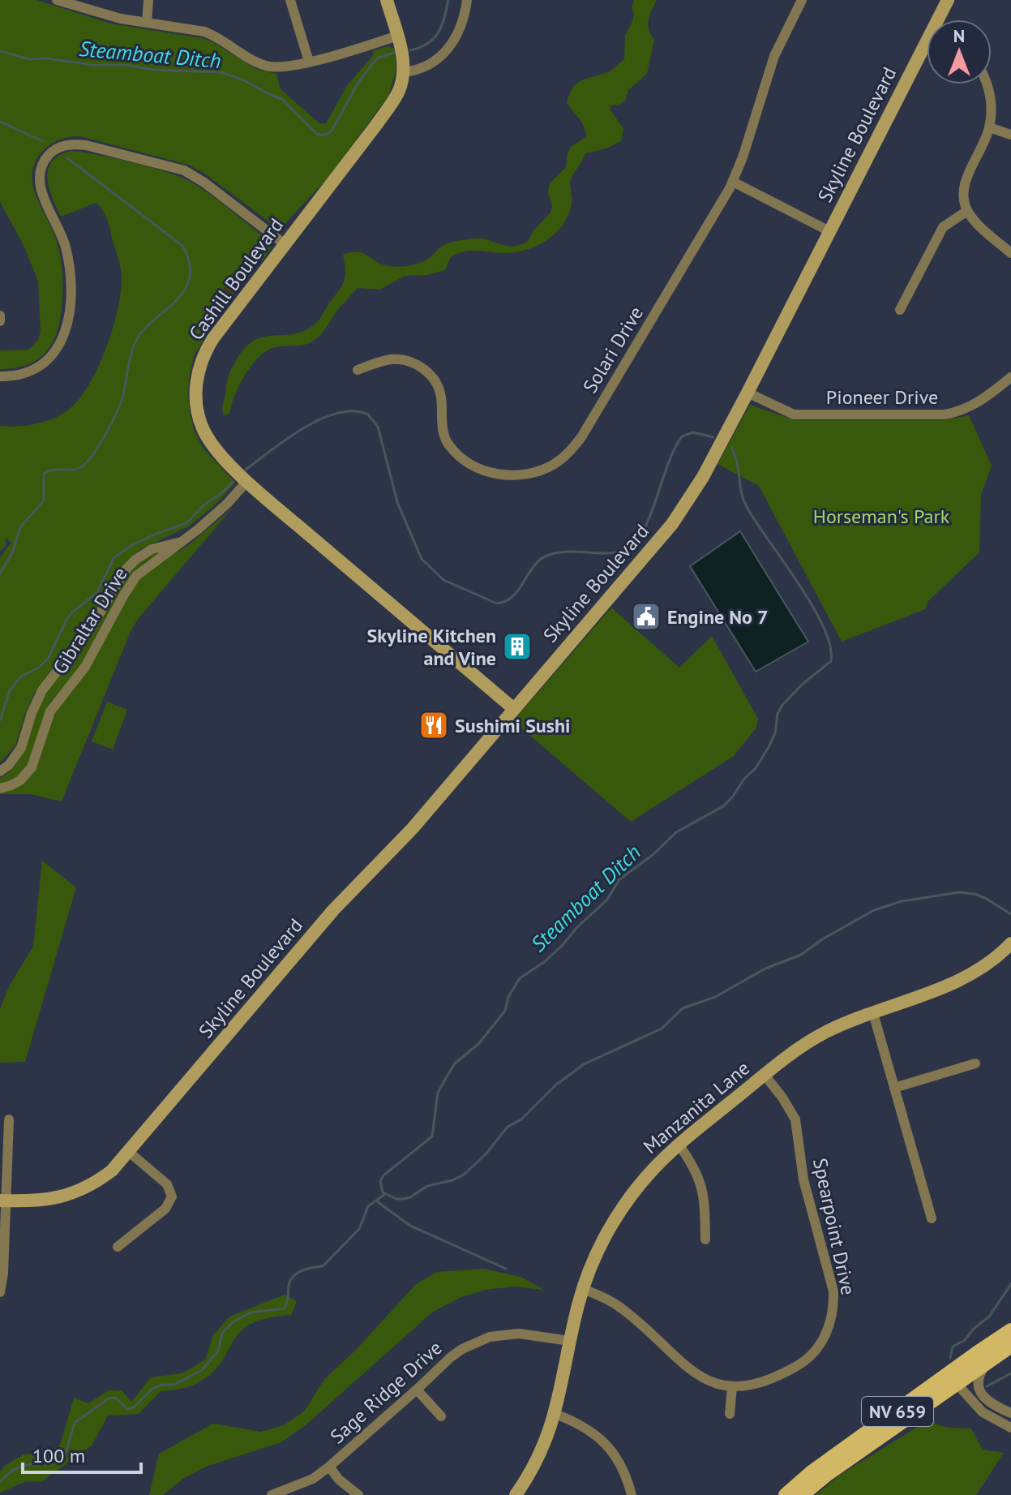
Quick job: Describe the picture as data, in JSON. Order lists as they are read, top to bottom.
{
  "streets": {
    "main road": ["NV 659"],
    "street": [
      "Skyline Boulevard",
      "Cashill Boulevard",
      "Solari Drive",
      "Pioneer Drive",
      "Gibraltar Drive",
      "Manzanita Lane",
      "Spearpoint Drive",
      "Sage Ridge Drive"
    ]
  },
  "crossings": [
    ["Skyline Boulevard", "Cashill Boulevard"],
    ["Skyline Boulevard", "Pioneer Drive"],
    ["Cashill Boulevard", "Gibraltar Drive"],
    ["Manzanita Lane", "Spearpoint Drive"],
    ["Manzanita Lane", "Sage Ridge Drive"]
  ],
  "water": ["Steamboat Ditch"],
  "parks": ["Horseman's Park"],
  "places": {
    "public building": ["Engine No 7"],
    "building": ["Skyline Kitchen and Vine"],
    "restaurant": ["Sushimi Sushi"]
  },
  "scale_bar": "100 m",
  "north": "top"
}
